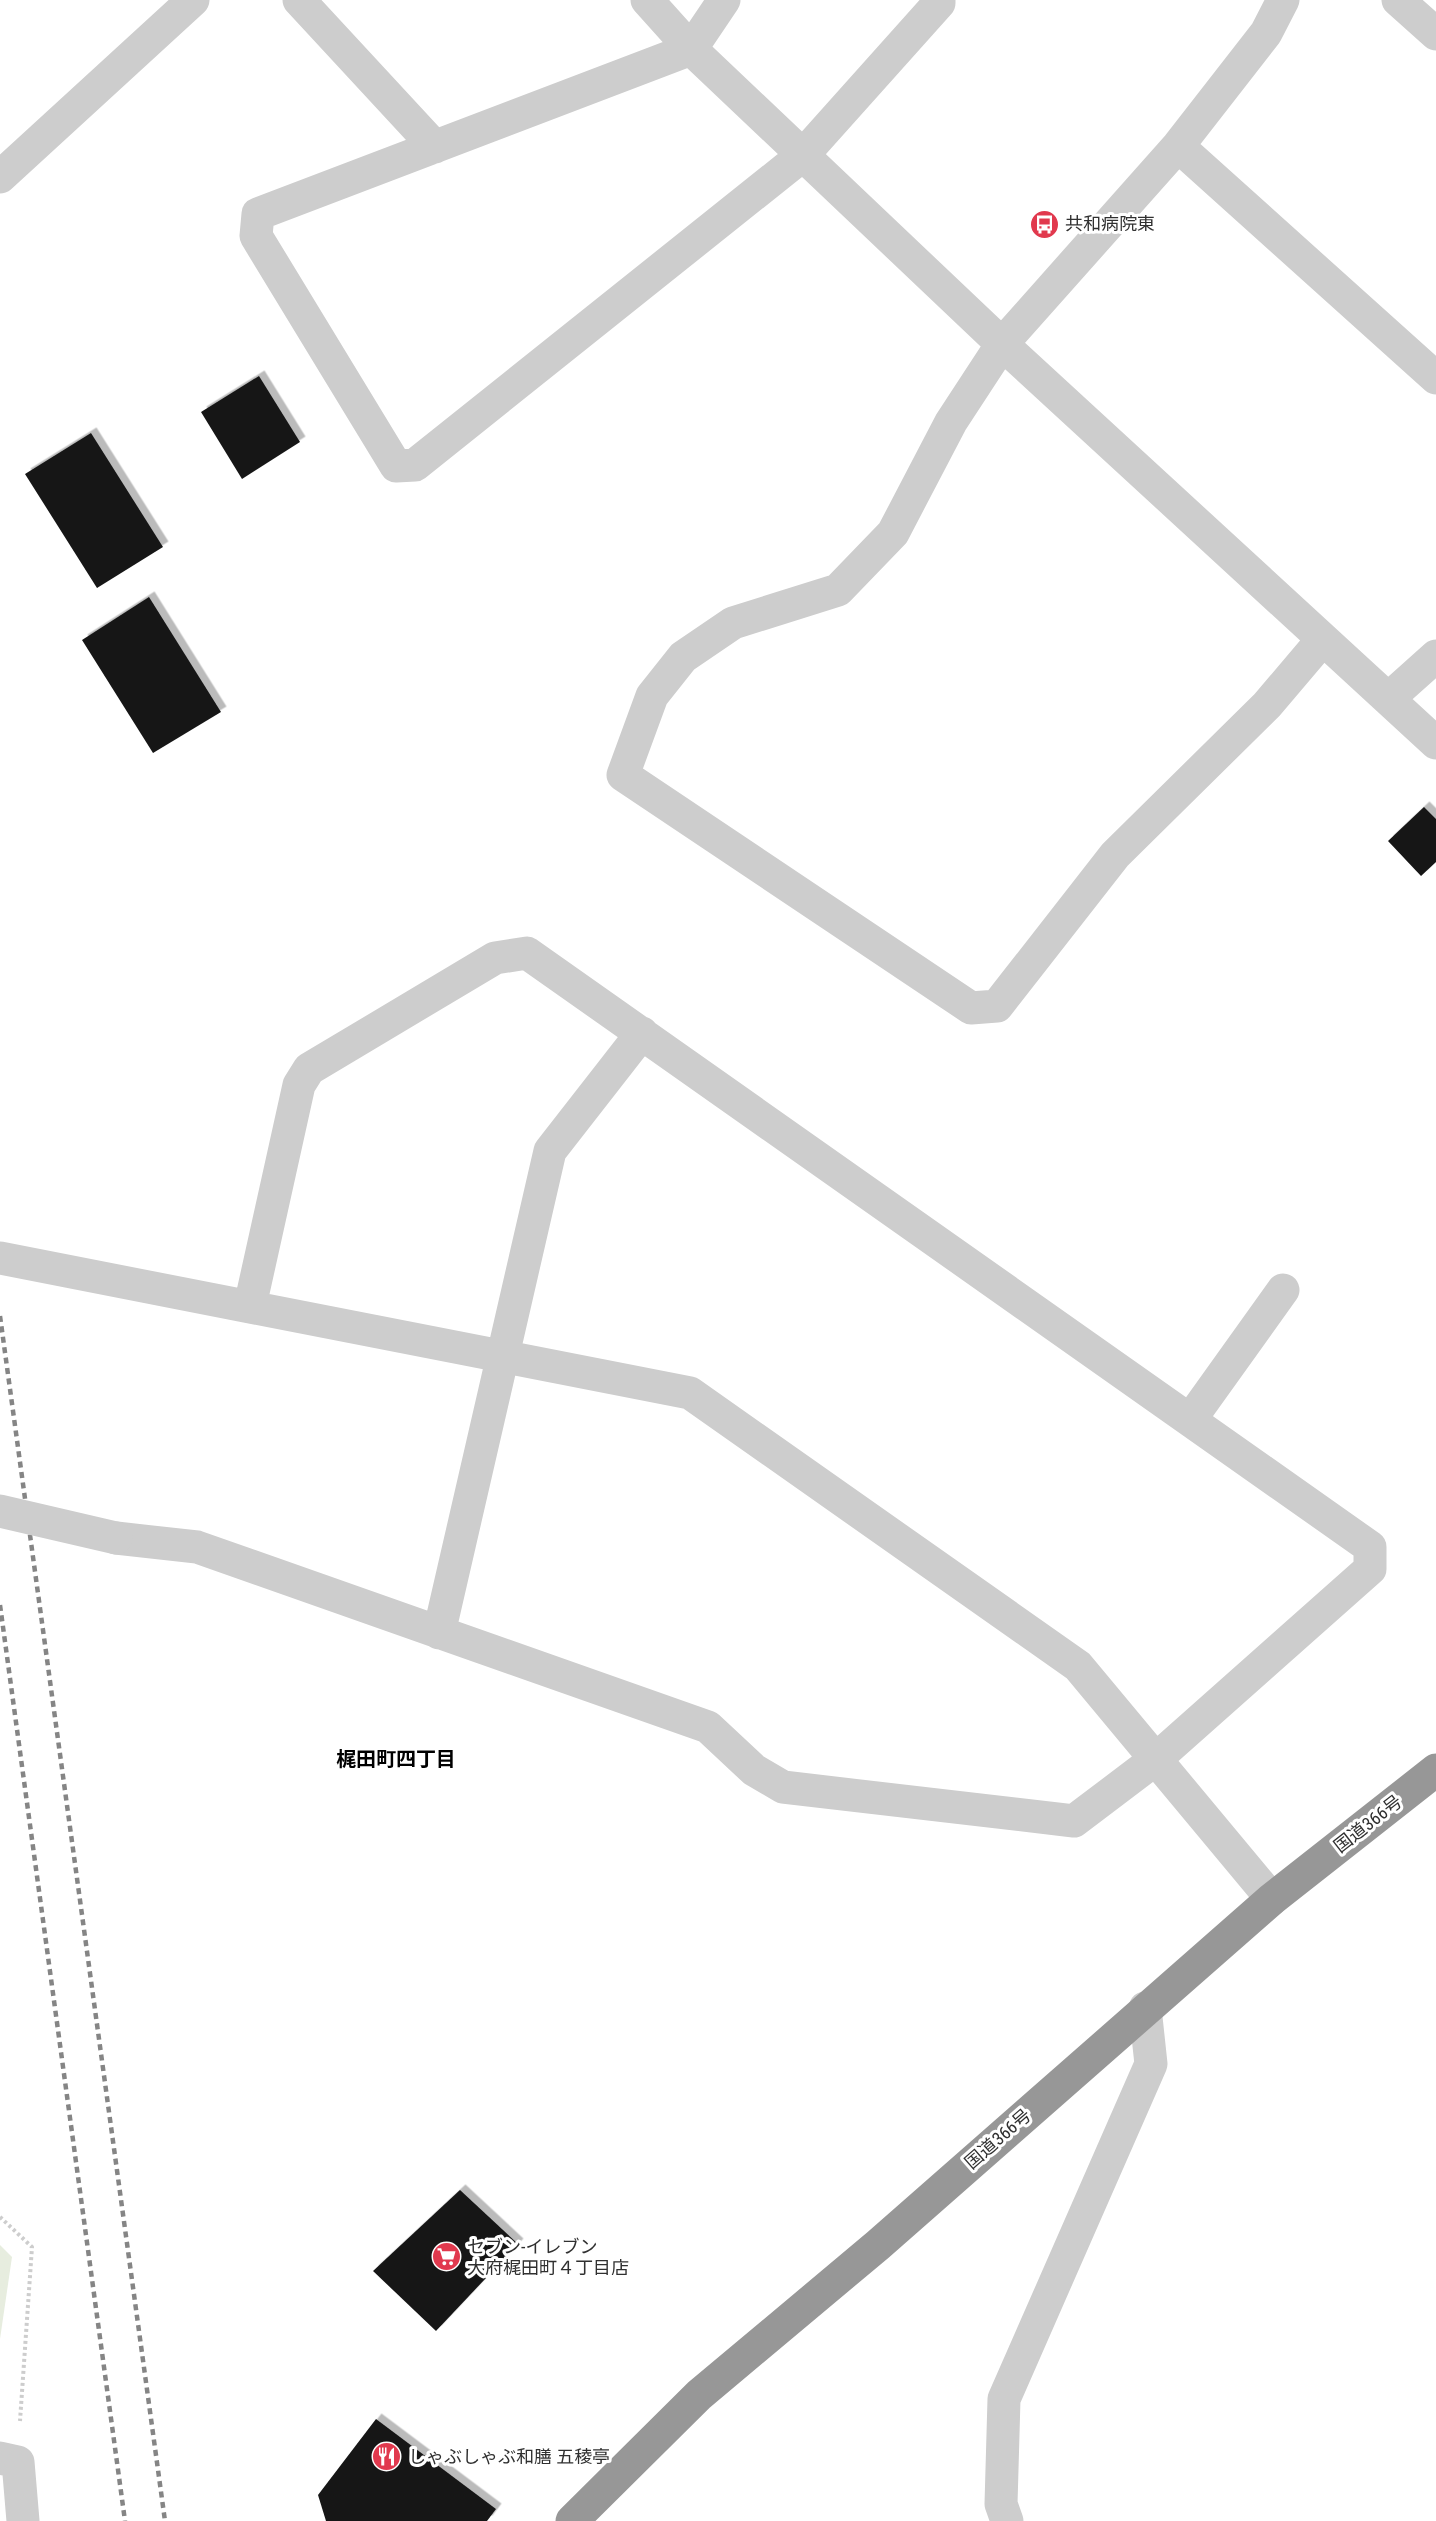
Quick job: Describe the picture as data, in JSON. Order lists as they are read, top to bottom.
{
  "streets": {
    "highway": ["国道366号"]
  },
  "districts": ["梶田町四丁目"],
  "places": {
    "bus stop": ["共和病院東"],
    "supermarket": ["セブン-イレブン 大府梶田町４丁目店"],
    "restaurant": ["しゃぶしゃぶ和膳 五稜亭"]
  }
}
